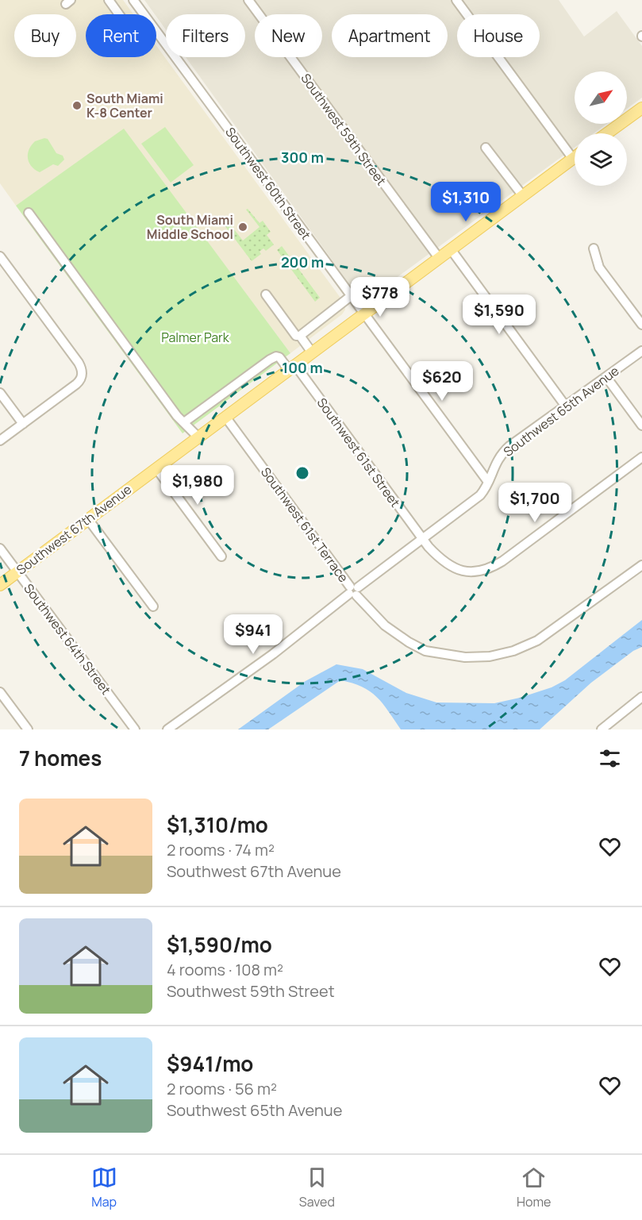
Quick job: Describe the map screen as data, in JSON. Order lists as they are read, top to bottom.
{
  "streets": {
    "main road": ["Southwest 67th Avenue"],
    "street": [
      "Southwest 59th Street",
      "Southwest 60th Street",
      "Southwest 65th Avenue",
      "Southwest 61st Street",
      "Southwest 61st Terrace",
      "Southwest 64th Street"
    ]
  },
  "crossings": [
    ["Southwest 59th Street", "Southwest 67th Avenue"],
    ["Southwest 60th Street", "Southwest 65th Avenue"],
    ["Southwest 60th Street", "Southwest 67th Avenue"],
    ["Southwest 65th Avenue", "Southwest 61st Street"],
    ["Southwest 65th Avenue", "Southwest 61st Terrace"],
    ["Southwest 61st Street", "Southwest 67th Avenue"],
    ["Southwest 61st Terrace", "Southwest 67th Avenue"],
    ["Southwest 67th Avenue", "Southwest 64th Street"]
  ],
  "parks": ["Palmer Park"],
  "places": ["South Miami K-8 Center", "South Miami Middle School"],
  "north": "top right",
  "page": {
    "chip": [
      "Buy",
      "Rent",
      "Filters",
      "New",
      "Apartment",
      "House"
    ],
    "price": [
      "$1,310",
      "$778",
      "$1,590",
      "$620",
      "$1,980",
      "$1,700",
      "$941"
    ],
    "heading": "7 homes",
    "list": [
      {
        "name": "$1,310/mo",
        "note": "2 rooms · 74 m² · Southwest 67th Avenue"
      },
      {
        "name": "$1,590/mo",
        "note": "4 rooms · 108 m² · Southwest 59th Street"
      },
      {
        "name": "$941/mo",
        "note": "2 rooms · 56 m² · Southwest 65th Avenue"
      }
    ],
    "tabs": ["Map", "Saved", "Home"]
  },
  "rings": ["300 m", "200 m", "100 m"]
}
